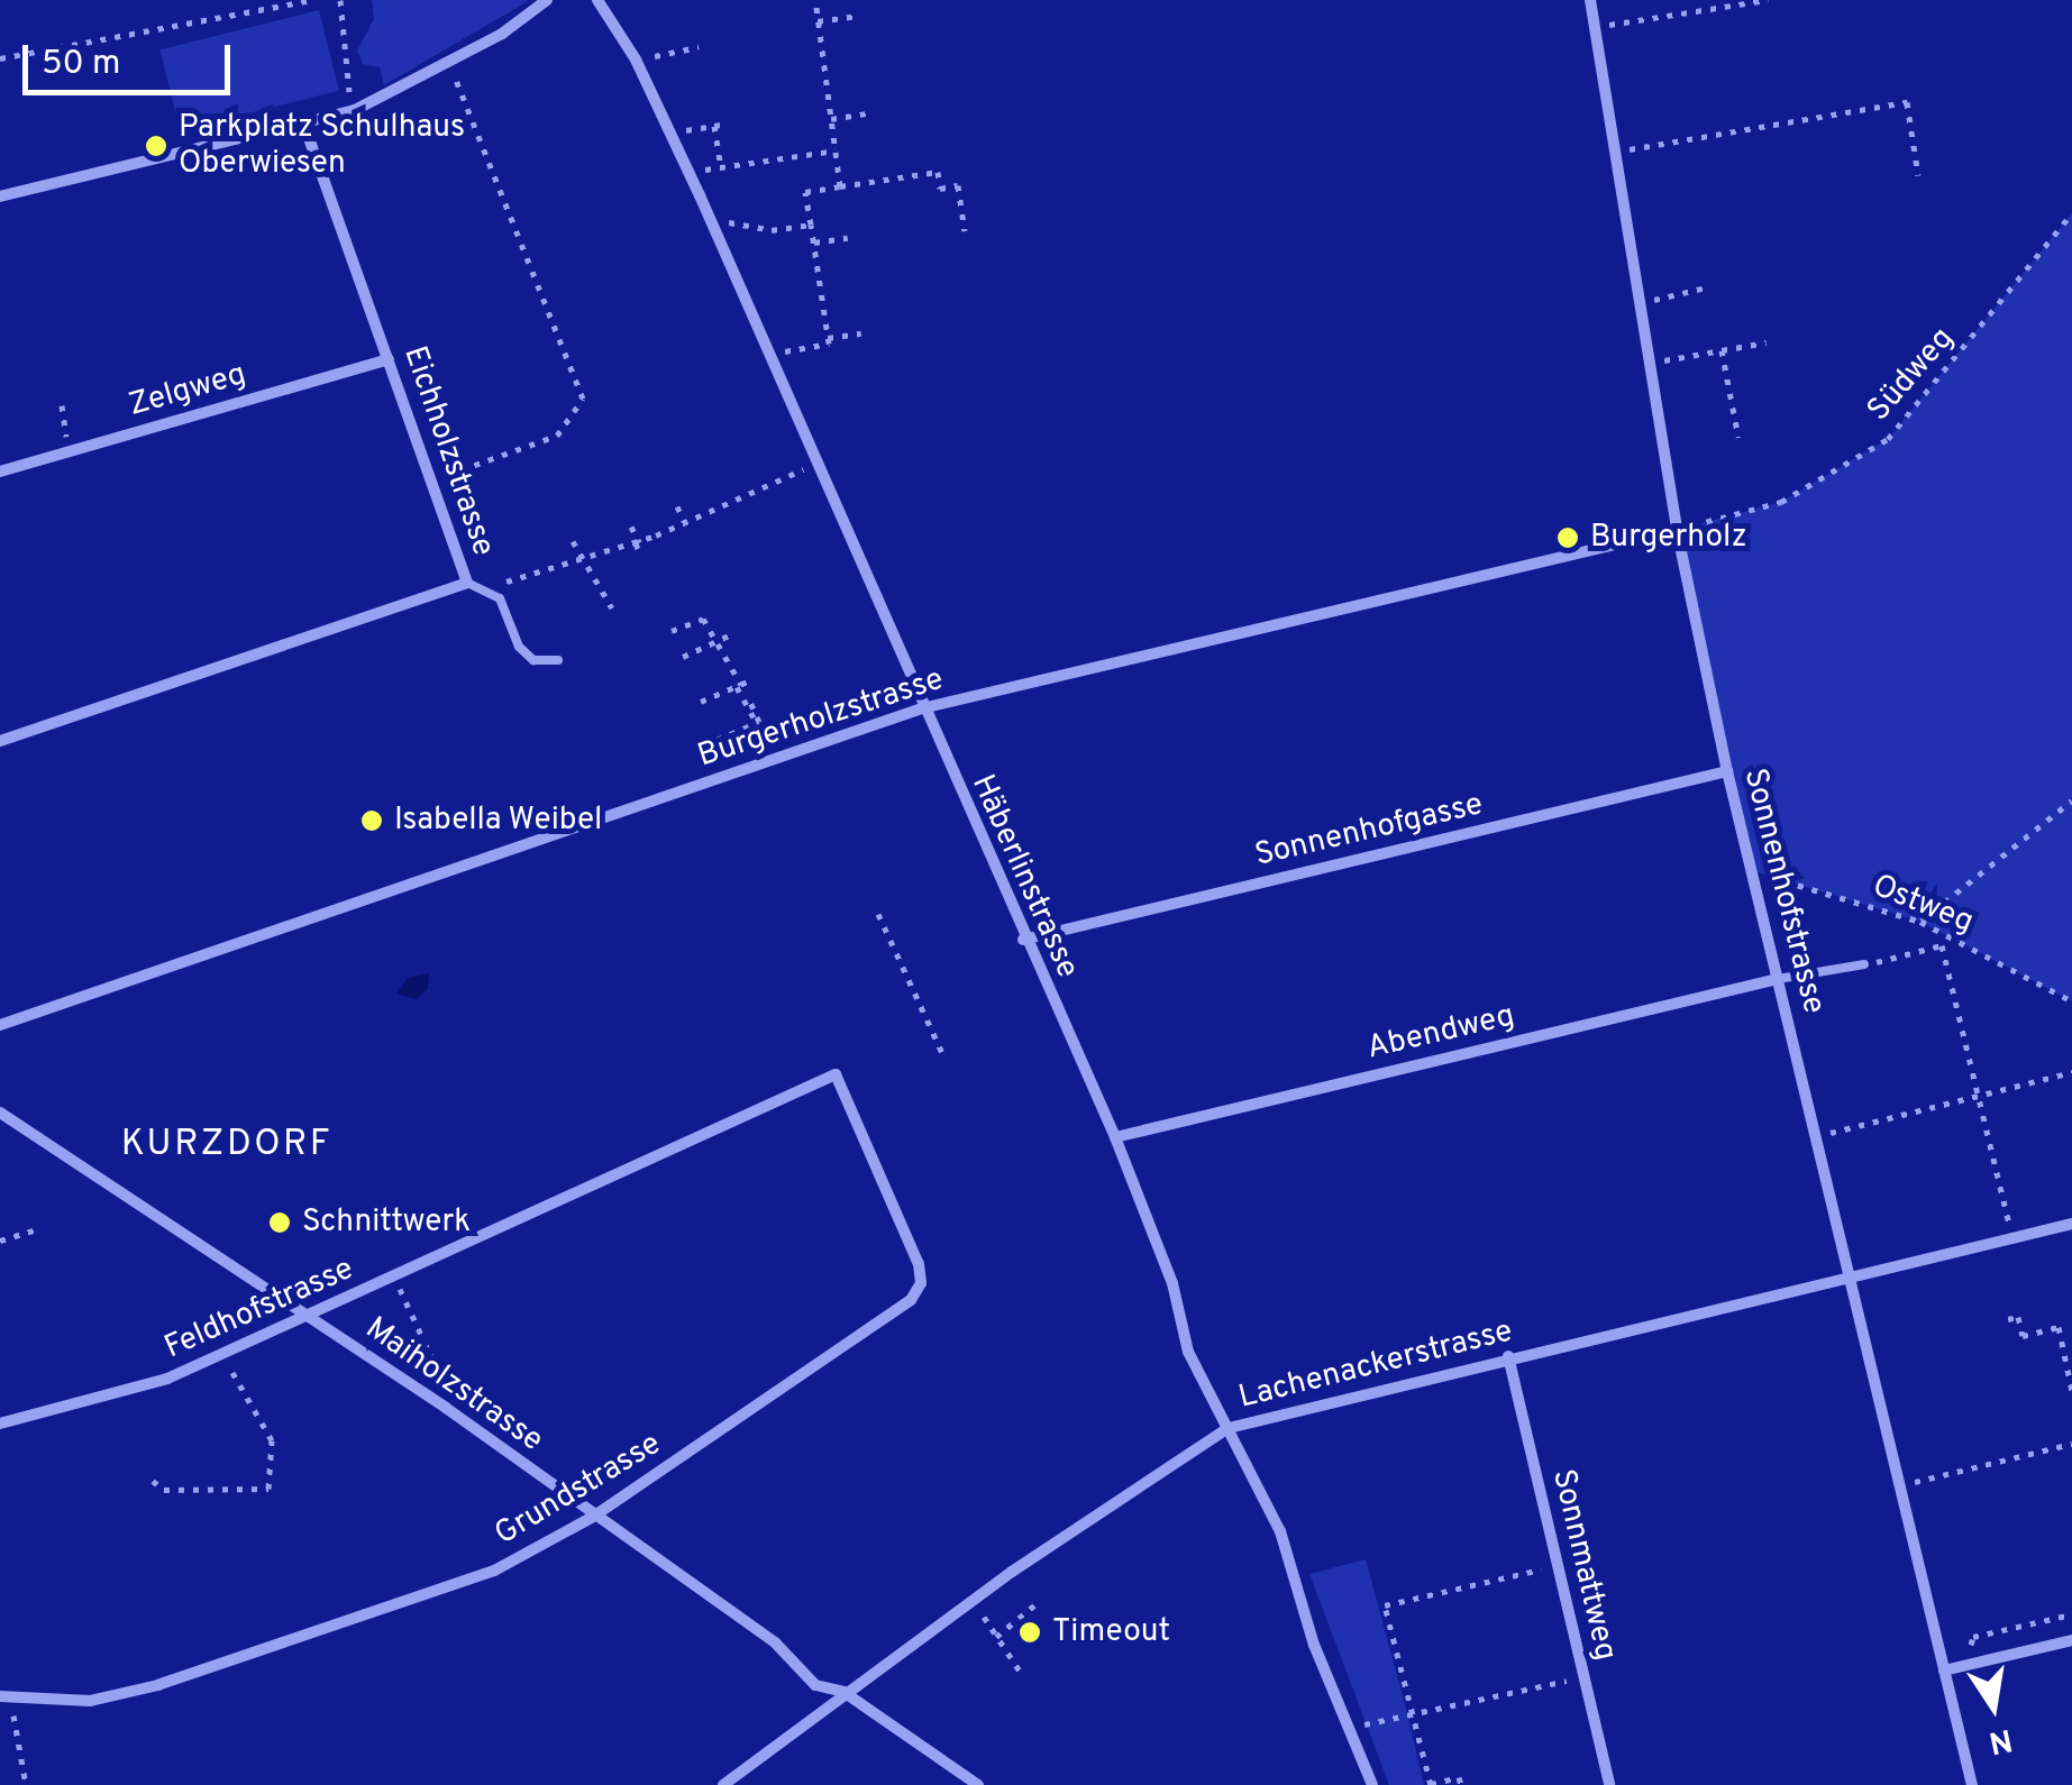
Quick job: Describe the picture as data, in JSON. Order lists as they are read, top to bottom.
{
  "streets": {
    "street": [
      "Zelgweg",
      "Eichholzstrasse",
      "Burgerholzstrasse",
      "Sonnenhofgasse",
      "Häberlinstrasse",
      "Sonnenhofstrasse",
      "Abendweg",
      "Feldhofstrasse",
      "Lachenackerstrasse",
      "Maiholzstrasse",
      "Grundstrasse",
      "Sonnmattweg"
    ],
    "path": ["Südweg", "Ostweg"]
  },
  "crossings": [
    ["Südweg", "Burgerholzstrasse"],
    ["Südweg", "Sonnenhofstrasse"],
    ["Zelgweg", "Eichholzstrasse"],
    ["Burgerholzstrasse", "Häberlinstrasse"],
    ["Burgerholzstrasse", "Sonnenhofstrasse"],
    ["Sonnenhofgasse", "Häberlinstrasse"],
    ["Sonnenhofgasse", "Sonnenhofstrasse"],
    ["Häberlinstrasse", "Abendweg"],
    ["Häberlinstrasse", "Lachenackerstrasse"],
    ["Sonnenhofstrasse", "Ostweg"],
    ["Sonnenhofstrasse", "Abendweg"],
    ["Sonnenhofstrasse", "Lachenackerstrasse"],
    ["Feldhofstrasse", "Maiholzstrasse"],
    ["Feldhofstrasse", "Grundstrasse"],
    ["Lachenackerstrasse", "Maiholzstrasse"],
    ["Lachenackerstrasse", "Sonnmattweg"],
    ["Maiholzstrasse", "Grundstrasse"]
  ],
  "districts": ["KURZDORF"],
  "places": [
    "Parkplatz Schulhaus Oberwiesen",
    "Burgerholz",
    "Isabella Weibel",
    "Schnittwerk",
    "Timeout"
  ],
  "scale_bar": "50 m",
  "north": "bottom"
}
